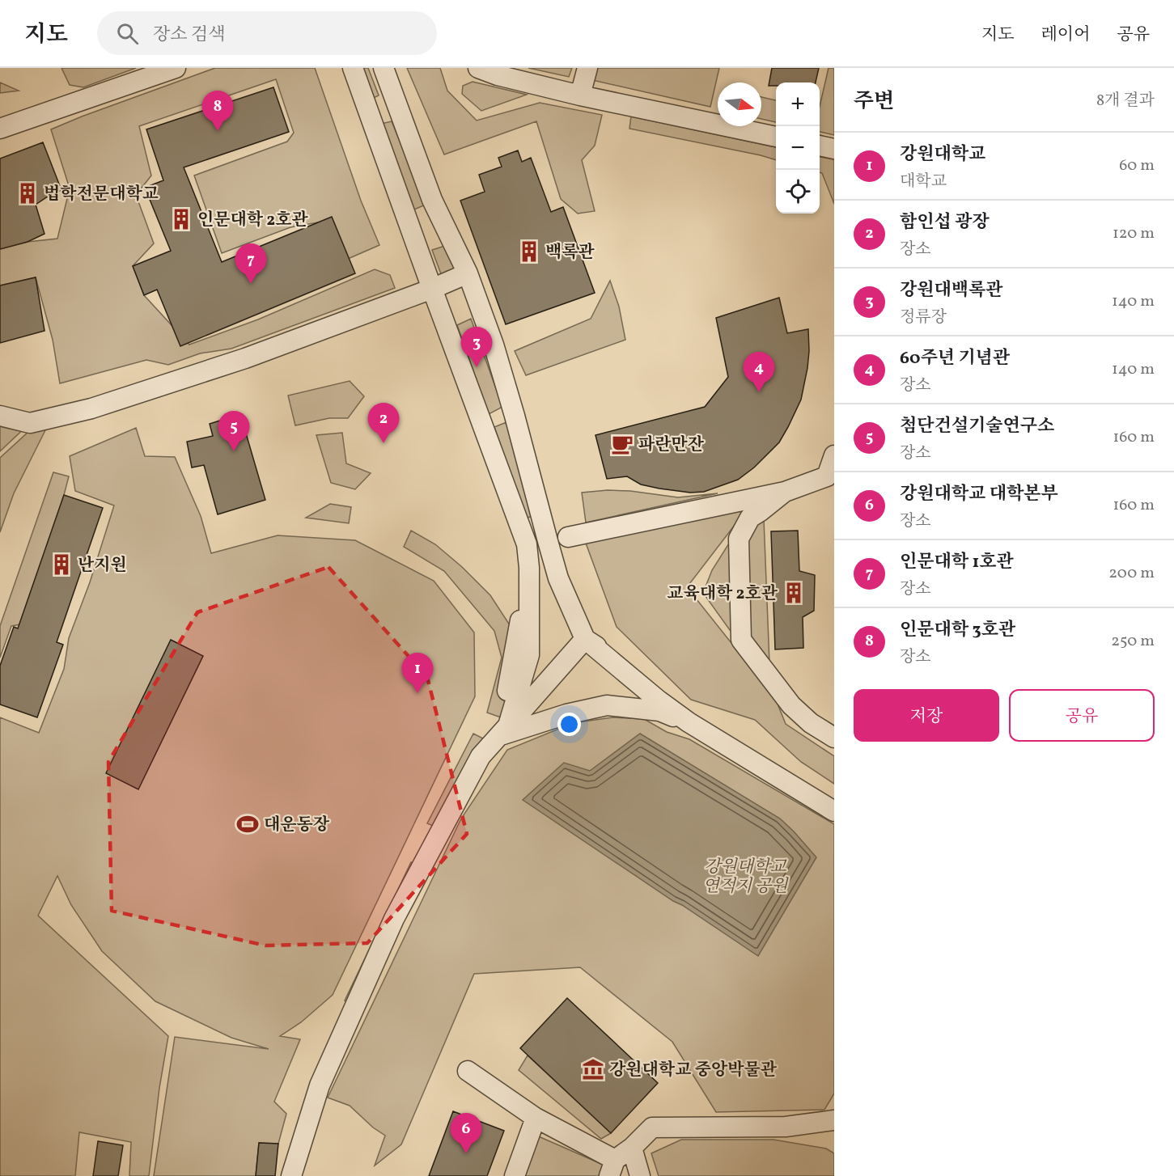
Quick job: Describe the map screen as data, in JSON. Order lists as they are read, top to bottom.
{
  "parks": ["강원대학교 연적지 공원"],
  "places": {
    "building": [
      "법학전문대학교",
      "인문대학 2호관",
      "백록관",
      "난지원",
      "교육대학 2호관"
    ],
    "cafe": ["파란만잔"],
    "sports": ["대운동장"],
    "museum": ["강원대학교 중앙박물관"]
  },
  "north": "right",
  "page": {
    "header": "지도",
    "search": "장소 검색",
    "nav": ["지도", "레이어", "공유"],
    "heading": ["주변", "8개 결과"],
    "map_buttons": ["+", "−"],
    "pins": [
      "8",
      "7",
      "3",
      "4",
      "2",
      "5",
      "1",
      "6"
    ],
    "list": [
      {
        "mark": "1",
        "name": "강원대학교",
        "note": "대학교",
        "value": "60 m"
      },
      {
        "mark": "2",
        "name": "함인섭 광장",
        "note": "장소",
        "value": "120 m"
      },
      {
        "mark": "3",
        "name": "강원대백록관",
        "note": "정류장",
        "value": "140 m"
      },
      {
        "mark": "4",
        "name": "60주년 기념관",
        "note": "장소",
        "value": "140 m"
      },
      {
        "mark": "5",
        "name": "첨단건설기술연구소",
        "note": "장소",
        "value": "160 m"
      },
      {
        "mark": "6",
        "name": "강원대학교 대학본부",
        "note": "장소",
        "value": "160 m"
      },
      {
        "mark": "7",
        "name": "인문대학 1호관",
        "note": "장소",
        "value": "200 m"
      },
      {
        "mark": "8",
        "name": "인문대학 3호관",
        "note": "장소",
        "value": "250 m"
      }
    ],
    "buttons": ["저장", "공유"]
  }
}
